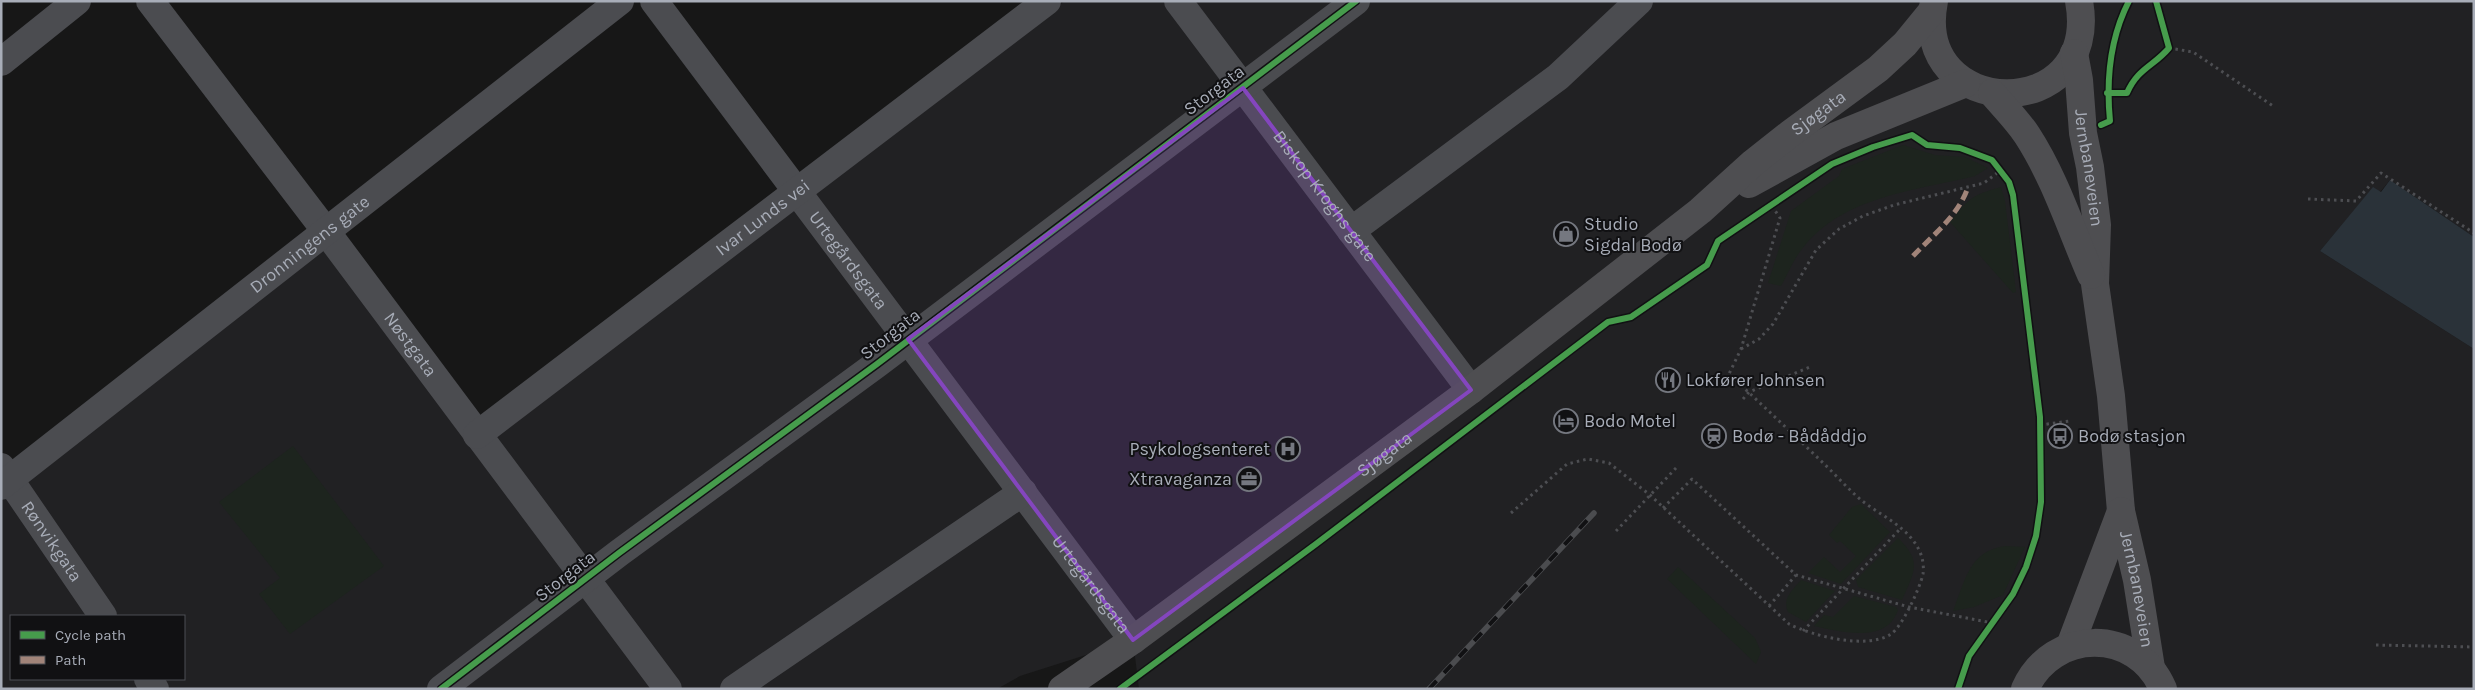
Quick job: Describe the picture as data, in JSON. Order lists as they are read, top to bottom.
{
  "streets": {
    "highway": ["Sjøgata", "Jernbaneveien"],
    "street": [
      "Storgata",
      "Biskop Kroghs gate",
      "Ivar Lunds vei",
      "Dronningens gate",
      "Urtegårdsgata",
      "Nøstgata",
      "Rønvikgata"
    ]
  },
  "crossings": [
    ["Storgata", "Biskop Kroghs gate"],
    ["Storgata", "Urtegårdsgata"],
    ["Storgata", "Nøstgata"],
    ["Sjøgata", "Jernbaneveien"],
    ["Sjøgata", "Biskop Kroghs gate"],
    ["Sjøgata", "Urtegårdsgata"],
    ["Ivar Lunds vei", "Urtegårdsgata"],
    ["Ivar Lunds vei", "Nøstgata"],
    ["Dronningens gate", "Nøstgata"],
    ["Dronningens gate", "Rønvikgata"]
  ],
  "places": {
    "shop": ["Studio Sigdal Bodø"],
    "restaurant": ["Lokfører Johnsen"],
    "hotel": ["Bodo Motel"],
    "station": ["Bodø - Bådåddjo"],
    "bus stop": ["Bodø stasjon"],
    "hospital": ["Psykologsenteret"],
    "office": ["Xtravaganza"]
  },
  "legend": ["Cycle path", "Path"]
}
